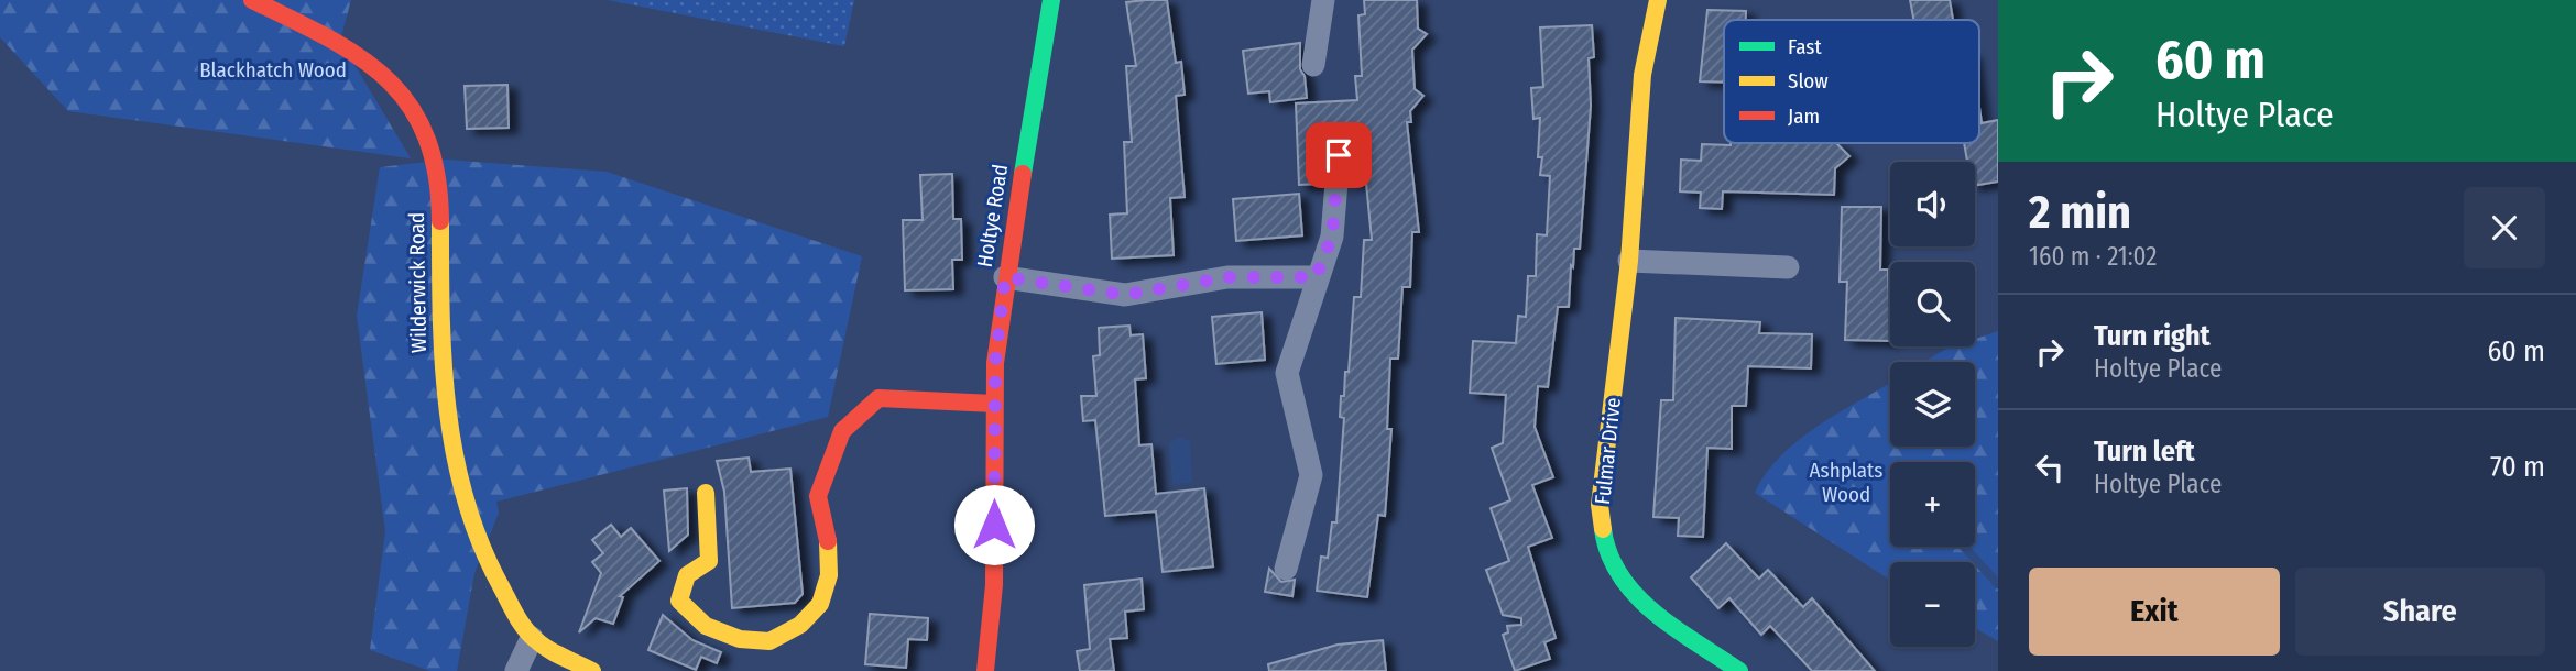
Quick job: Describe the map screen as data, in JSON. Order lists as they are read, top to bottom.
{
  "streets": {
    "street": ["Holtye Road", "Wilderwick Road", "Fulmar Drive"]
  },
  "parks": ["Blackhatch Wood", "Ashplats Wood"],
  "legend": ["Fast", "Slow", "Jam"],
  "page": {
    "turn": ["60 m", "Holtye Place"],
    "map_buttons": ["+", "−"],
    "heading": ["2 min", "160 m · 21:02"],
    "list": [
      {
        "name": "Turn right",
        "note": "Holtye Place",
        "value": "60 m"
      },
      {
        "name": "Turn left",
        "note": "Holtye Place",
        "value": "70 m"
      }
    ],
    "buttons": ["Exit", "Share"]
  }
}
